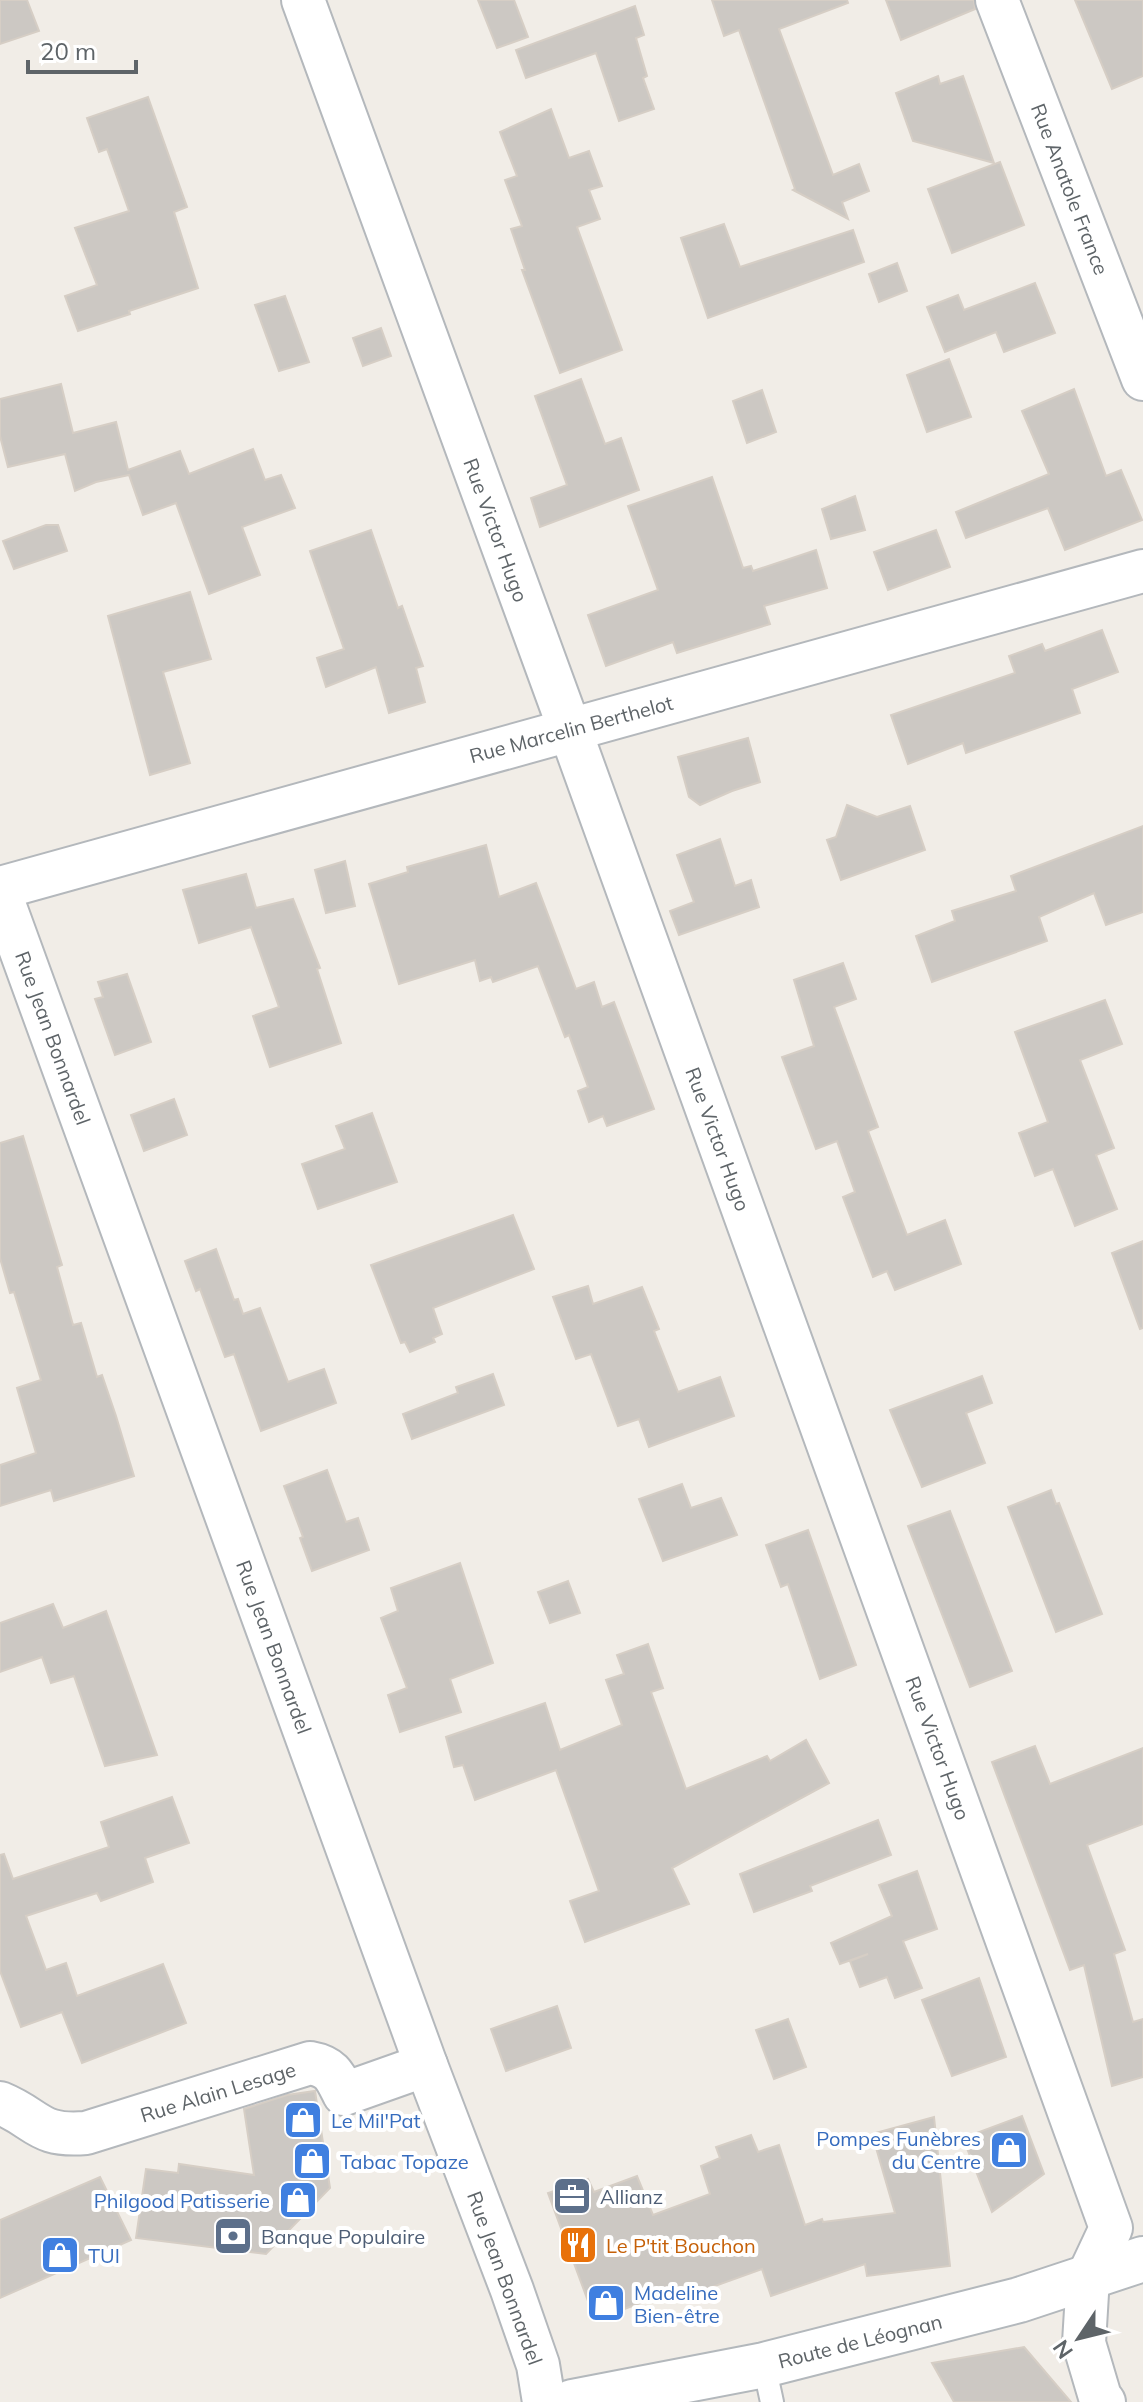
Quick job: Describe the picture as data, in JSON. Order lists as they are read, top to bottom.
{
  "streets": {
    "main road": ["Route de Léognan"],
    "street": [
      "Rue Anatole France",
      "Rue Victor Hugo",
      "Rue Marcelin Berthelot",
      "Rue Jean Bonnardel",
      "Rue Alain Lesage"
    ]
  },
  "crossings": [
    ["Rue Victor Hugo", "Rue Marcelin Berthelot"],
    ["Rue Victor Hugo", "Route de Léognan"],
    ["Rue Marcelin Berthelot", "Rue Jean Bonnardel"],
    ["Rue Jean Bonnardel", "Rue Alain Lesage"]
  ],
  "places": {
    "shop": [
      "Le Mil'Pat",
      "Pompes Funèbres du Centre",
      "Tabac Topaze",
      "Philgood Patisserie",
      "TUI",
      "Madeline Bien-être"
    ],
    "office": ["Allianz"],
    "bank": ["Banque Populaire"],
    "restaurant": ["Le P'tit Bouchon"]
  },
  "scale_bar": "20 m",
  "north": "bottom left"
}
